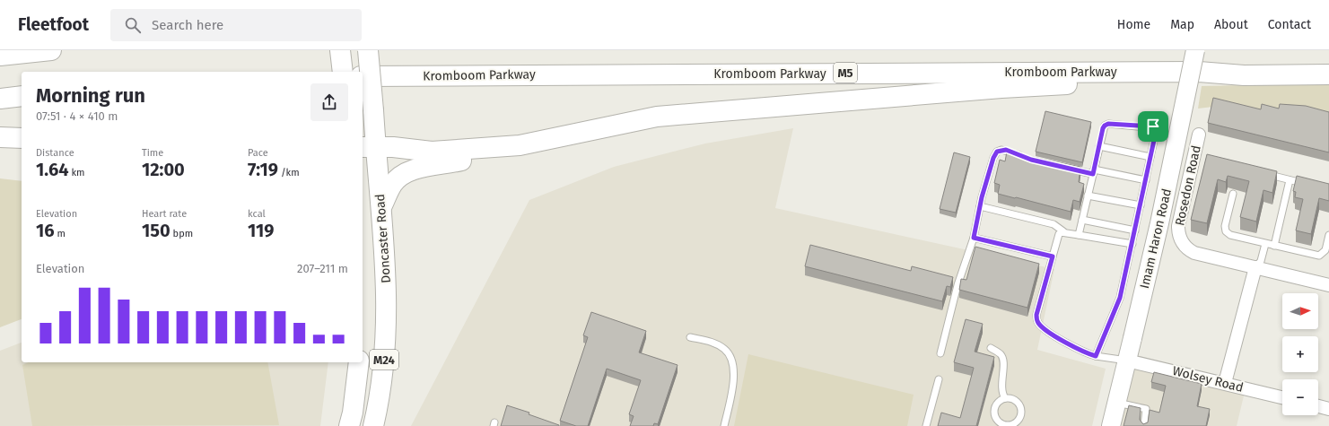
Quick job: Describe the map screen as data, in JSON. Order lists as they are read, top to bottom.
{
  "streets": {
    "main road": [
      "Kromboom Parkway",
      "M5",
      "Doncaster Road",
      "M24"
    ],
    "street": ["Rosedon Road", "Imam Haron Road", "Wolsey Road"]
  },
  "crossings": [
    ["Imam Haron Road", "Wolsey Road"]
  ],
  "north": "right",
  "page": {
    "header": "Fleetfoot",
    "search": "Search here",
    "nav": [
      "Home",
      "Map",
      "About",
      "Contact"
    ],
    "heading": ["Morning run", "07:51 · 4 × 410 m"],
    "stats": [
      ["Distance", "1.64 km"],
      ["Time", "12:00"],
      ["Pace", "7:19 /km"],
      ["Elevation", "16 m"],
      ["Heart rate", "150 bpm"],
      ["kcal", "119"]
    ],
    "chart": ["Elevation", "207–211 m"],
    "map_buttons": ["+", "−"]
  }
}
